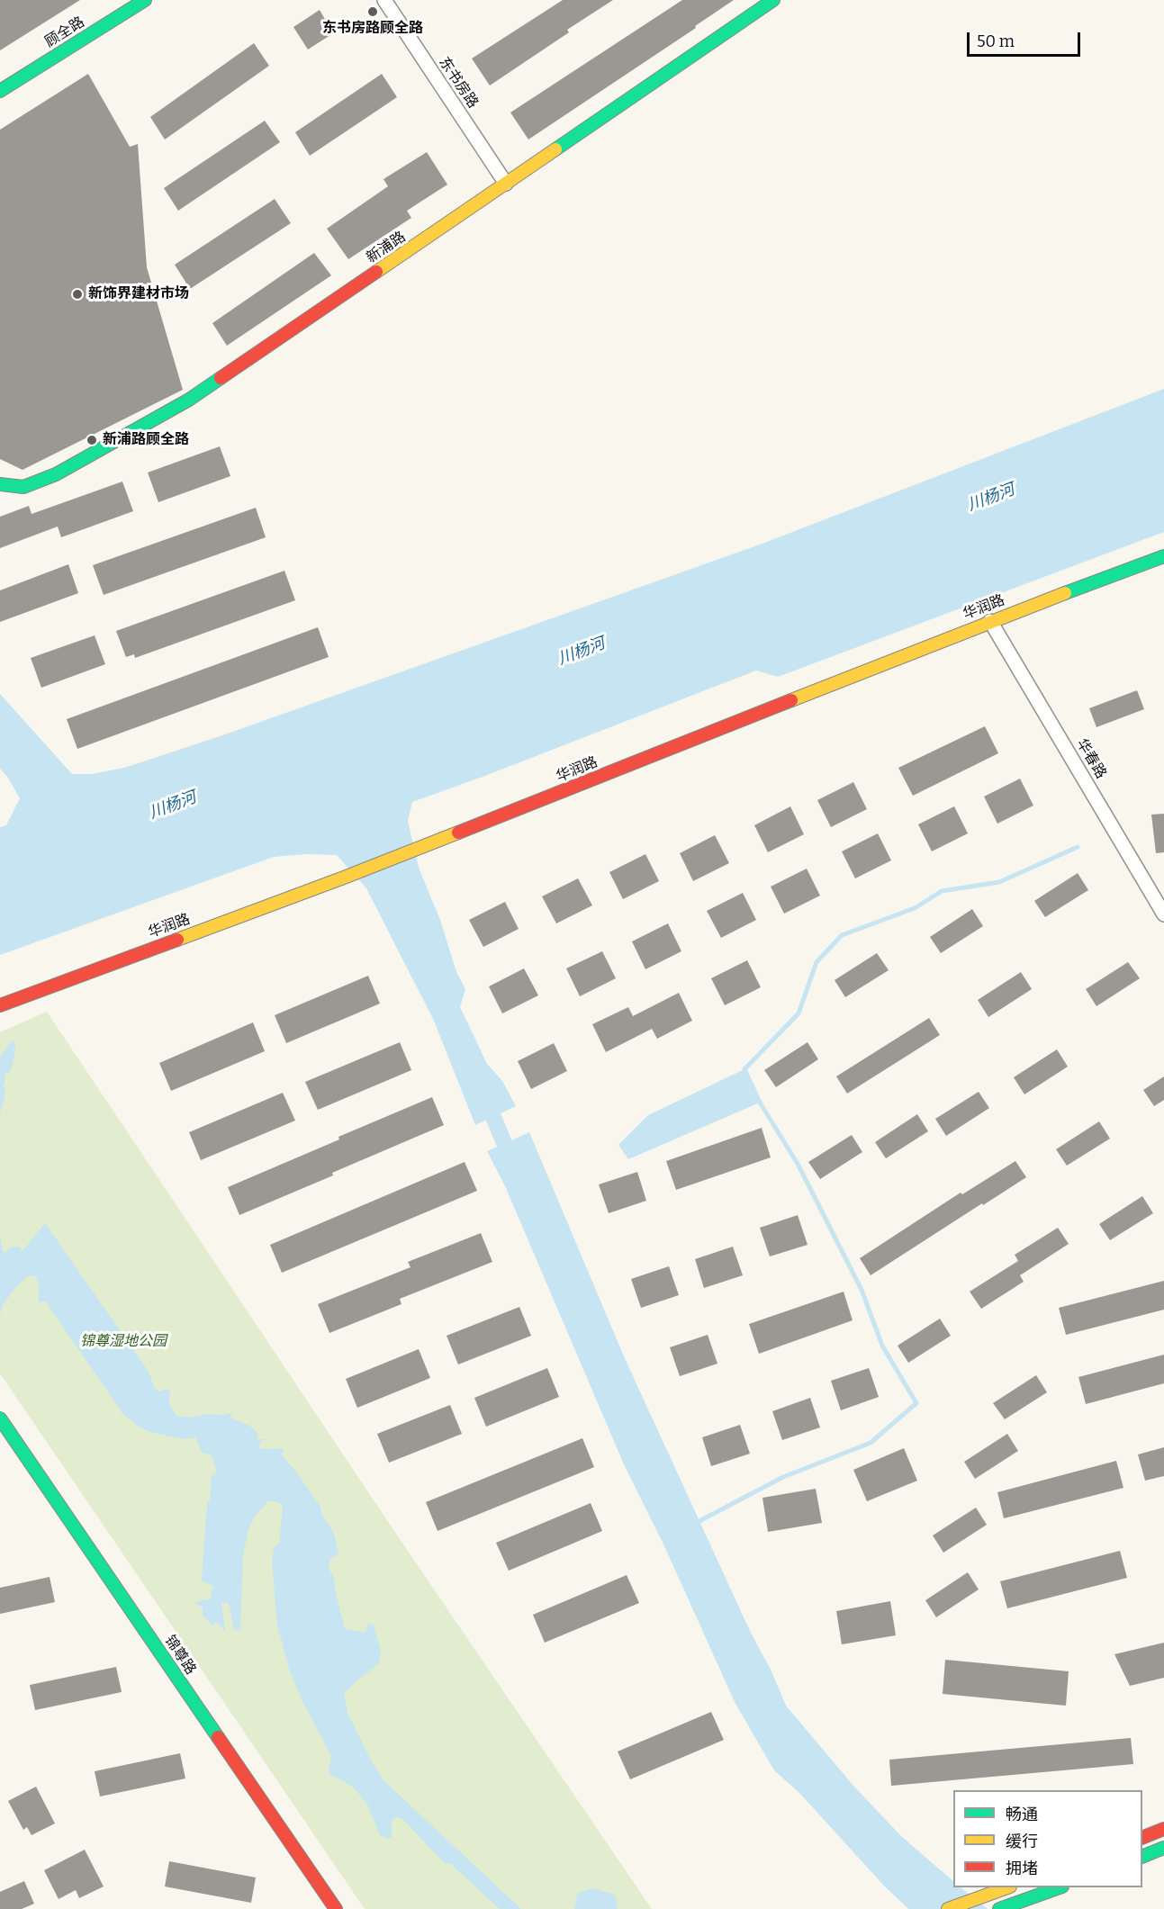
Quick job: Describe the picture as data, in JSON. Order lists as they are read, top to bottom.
{
  "streets": {
    "street": [
      "顾全路",
      "东书房路",
      "新浦路",
      "华润路",
      "华春路",
      "锦尊路"
    ]
  },
  "crossings": [
    ["东书房路", "新浦路"],
    ["华润路", "华春路"]
  ],
  "water": ["川杨河"],
  "parks": ["锦尊湿地公园"],
  "places": ["东书房路顾全路", "新饰界建材市场", "新浦路顾全路"],
  "legend": ["畅通", "缓行", "拥堵"],
  "scale_bar": "50 m"
}
